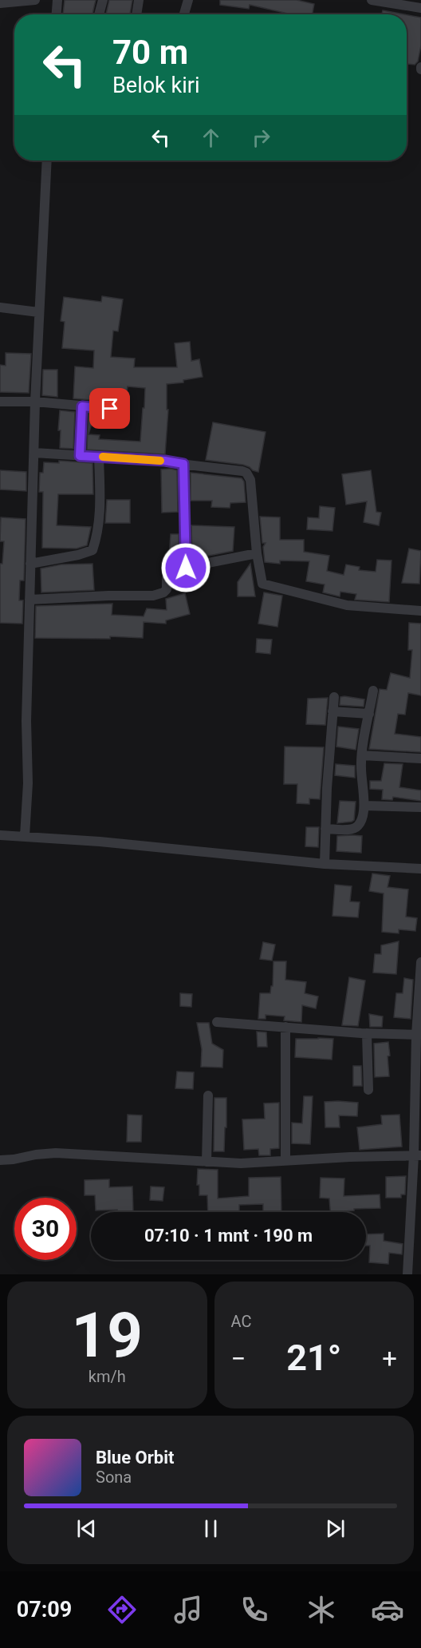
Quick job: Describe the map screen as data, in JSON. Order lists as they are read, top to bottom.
{
  "page": {
    "turn": ["70 m", "Belok kiri"],
    "limit": "30",
    "trip": "07:10 · 1 mnt · 190 m",
    "tile": [
      ["19", "km/h"],
      "AC"
    ],
    "heat": ["−", "21°", "+"],
    "song": ["Blue Orbit", "Sona"],
    "tabs": "07:09"
  }
}
